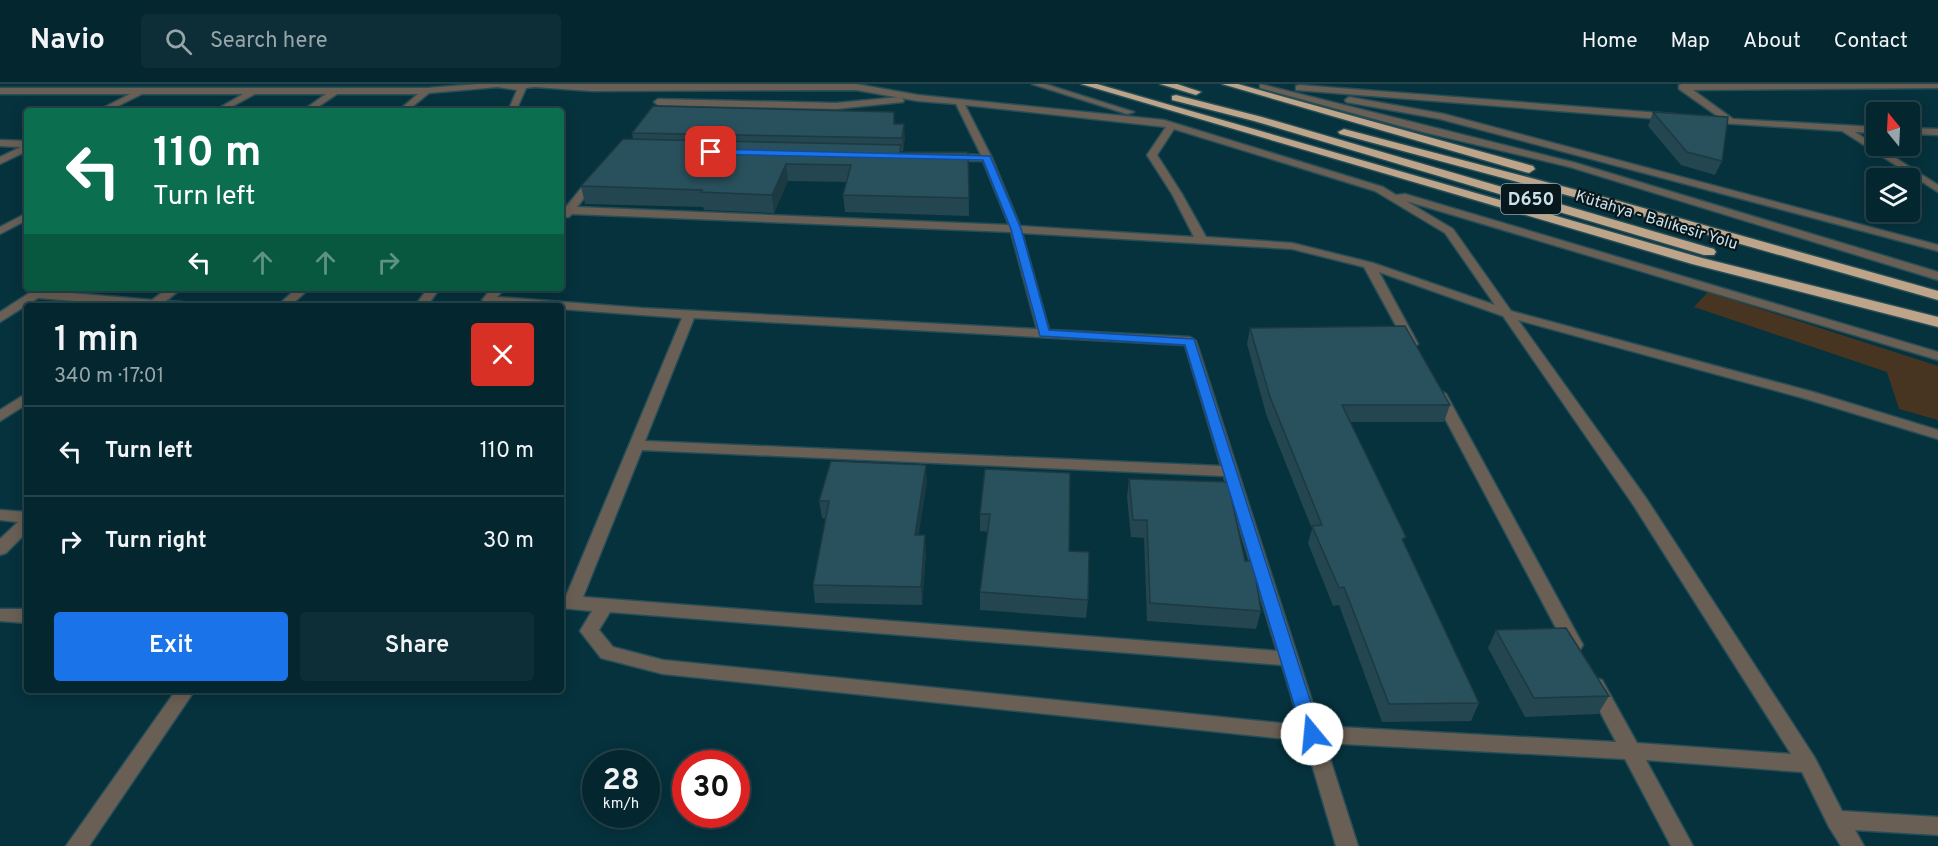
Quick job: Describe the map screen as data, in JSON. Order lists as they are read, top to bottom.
{
  "streets": {
    "highway": ["D650", "Kütahya - Balıkesir Yolu"]
  },
  "north": "top",
  "page": {
    "header": "Navio",
    "search": "Search here",
    "nav": [
      "Home",
      "Map",
      "About",
      "Contact"
    ],
    "turn": ["110 m", "Turn left"],
    "heading": ["1 min", "340 m · 17:01"],
    "list": [
      {
        "name": "Turn left",
        "value": "110 m"
      },
      {
        "name": "Turn right",
        "value": "30 m"
      }
    ],
    "buttons": ["Exit", "Share"],
    "speed": "28 km/h",
    "limit": "30"
  }
}
